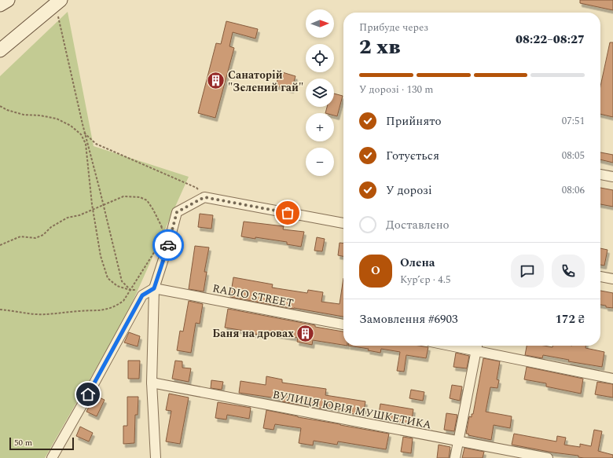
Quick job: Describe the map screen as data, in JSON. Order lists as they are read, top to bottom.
{
  "streets": {
    "street": ["RADIO STREET", "ВУЛИЦЯ ЮРІЯ МУШКЕТИКА"]
  },
  "places": {
    "building": ["Санаторій \"Зелений гай\"", "Баня на дровах"]
  },
  "scale_bar": "50 m",
  "north": "right",
  "page": {
    "map_buttons": ["+", "−"],
    "heading": ["2 хв", "Прибуде через", "08:22–08:27"],
    "panel": [
      "Олена",
      "Кур’єр · 4.5",
      "Замовлення #6903",
      "172 ₴"
    ],
    "bar": "У дорозі · 130 m",
    "list": [
      ["Прийнято", "07:51"],
      ["Готується", "08:05"],
      ["У дорозі", "08:06"],
      "Доставлено"
    ],
    "round": "О",
    "scale": "50 m"
  }
}
